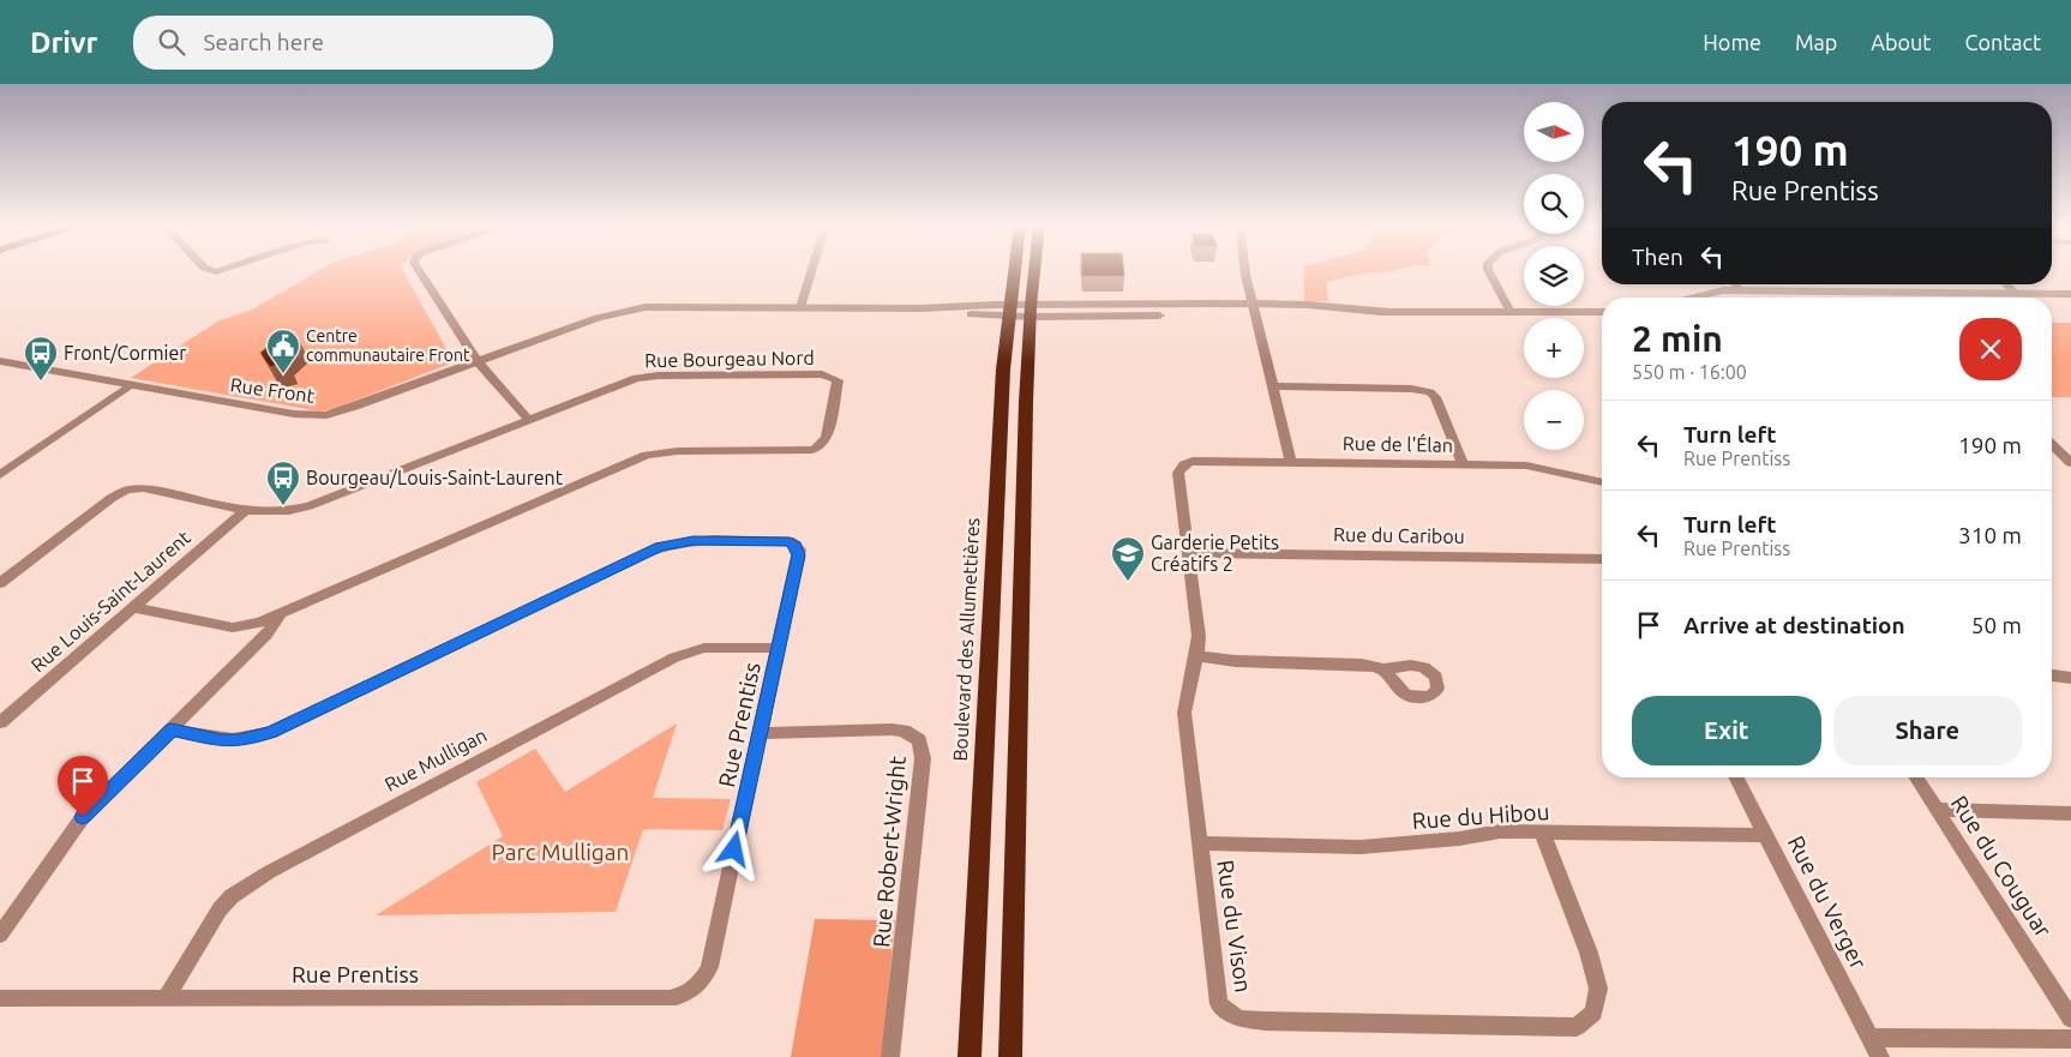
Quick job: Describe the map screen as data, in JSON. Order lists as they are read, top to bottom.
{
  "streets": {
    "highway": ["Boulevard des Allumettières"],
    "street": [
      "Rue Bourgeau Nord",
      "Rue Front",
      "Rue de l'Élan",
      "Rue du Caribou",
      "Rue Louis-Saint-Laurent",
      "Rue Prentiss",
      "Rue Mulligan",
      "Rue du Hibou",
      "Rue Robert-Wright",
      "Rue du Couguar",
      "Rue du Verger",
      "Rue du Vison"
    ]
  },
  "crossings": [
    ["Rue Bourgeau Nord", "Rue Louis-Saint-Laurent"],
    ["Rue Front", "Boulevard des Allumettières"],
    ["Rue de l'Élan", "Rue du Vison"],
    ["Rue du Caribou", "Rue du Vison"],
    ["Rue Prentiss", "Rue Mulligan"],
    ["Rue Prentiss", "Rue Robert-Wright"],
    ["Rue du Hibou", "Rue du Verger"],
    ["Rue du Hibou", "Rue du Vison"]
  ],
  "parks": ["Parc Mulligan"],
  "places": {
    "public building": ["Centre communautaire Front"],
    "bus stop": ["Front/Cormier", "Bourgeau/Louis-Saint-Laurent"],
    "school or university": ["Garderie Petits Créatifs 2"]
  },
  "north": "right",
  "page": {
    "header": "Drivr",
    "search": "Search here",
    "nav": [
      "Home",
      "Map",
      "About",
      "Contact"
    ],
    "map_buttons": ["+", "−"],
    "turn": ["190 m", "Rue Prentiss"],
    "then": "Then",
    "heading": ["2 min", "550 m · 16:00"],
    "list": [
      {
        "name": "Turn left",
        "note": "Rue Prentiss",
        "value": "190 m"
      },
      {
        "name": "Turn left",
        "note": "Rue Prentiss",
        "value": "310 m"
      },
      {
        "name": "Arrive at destination",
        "value": "50 m"
      }
    ],
    "buttons": ["Exit", "Share"]
  }
}
